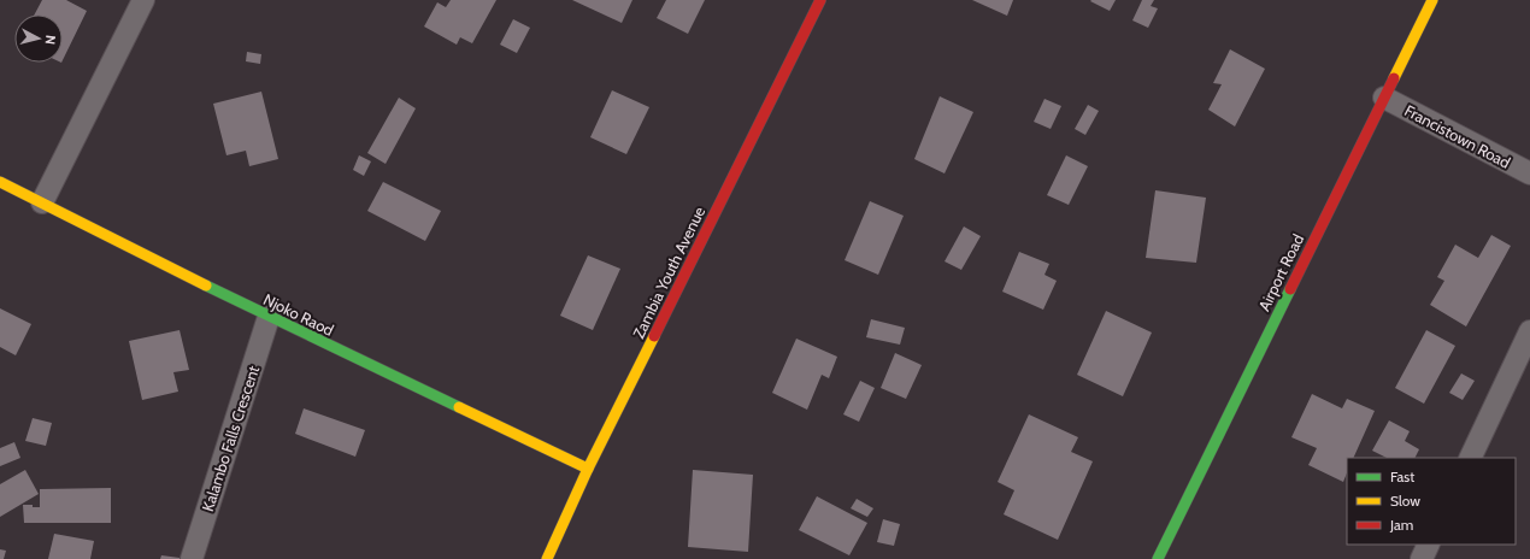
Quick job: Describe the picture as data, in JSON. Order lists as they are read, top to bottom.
{
  "streets": {
    "street": [
      "Francistown Road",
      "Zambia Youth Avenue",
      "Airport Road",
      "Njoko Raod",
      "Kalambo Falls Crescent"
    ]
  },
  "crossings": [
    ["Francistown Road", "Airport Road"],
    ["Zambia Youth Avenue", "Njoko Raod"],
    ["Njoko Raod", "Kalambo Falls Crescent"]
  ],
  "legend": ["Fast", "Slow", "Jam"],
  "north": "right"
}
